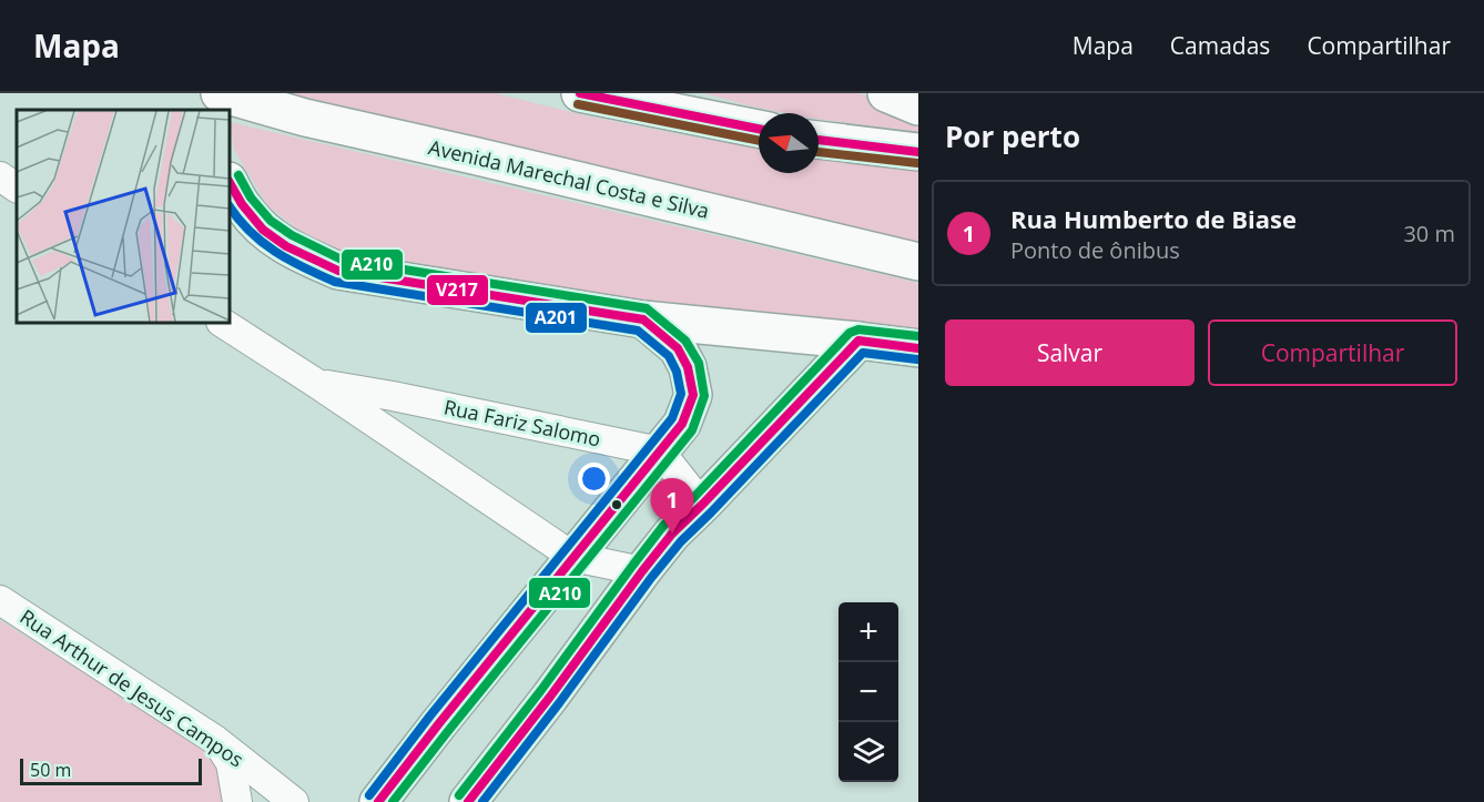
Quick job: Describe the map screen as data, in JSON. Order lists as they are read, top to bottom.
{
  "streets": {
    "main road": ["Avenida Marechal Costa e Silva"],
    "street": ["Rua Fariz Salomo", "Rua Arthur de Jesus Campos"]
  },
  "lines": ["transit line V217", "transit line A210", "transit line A201"],
  "scale_bar": "50 m",
  "north": "left",
  "page": {
    "header": "Mapa",
    "nav": ["Mapa", "Camadas", "Compartilhar"],
    "heading": "Por perto",
    "list": [
      {
        "mark": "1",
        "name": "Rua Humberto de Biase",
        "note": "Ponto de ônibus",
        "value": "30 m"
      }
    ],
    "buttons": ["Salvar", "Compartilhar"],
    "pins": "1",
    "map_buttons": ["+", "−"],
    "scale": "50 m"
  }
}
